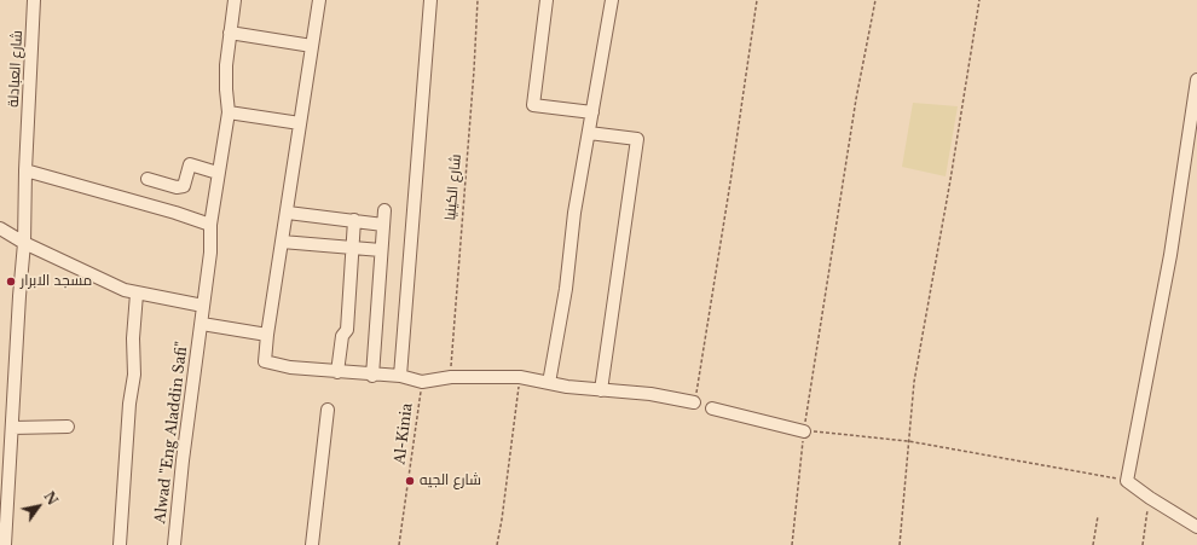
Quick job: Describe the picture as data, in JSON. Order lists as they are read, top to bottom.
{
  "streets": {
    "street": ["شارع العبادلة", "Alwad \"Eng Aladdin Safi\""],
    "path": ["شارع الكينيا", "Al-Kinia"]
  },
  "places": ["مسجد الابرار", "شارع الجيه"],
  "north": "top right"
}
